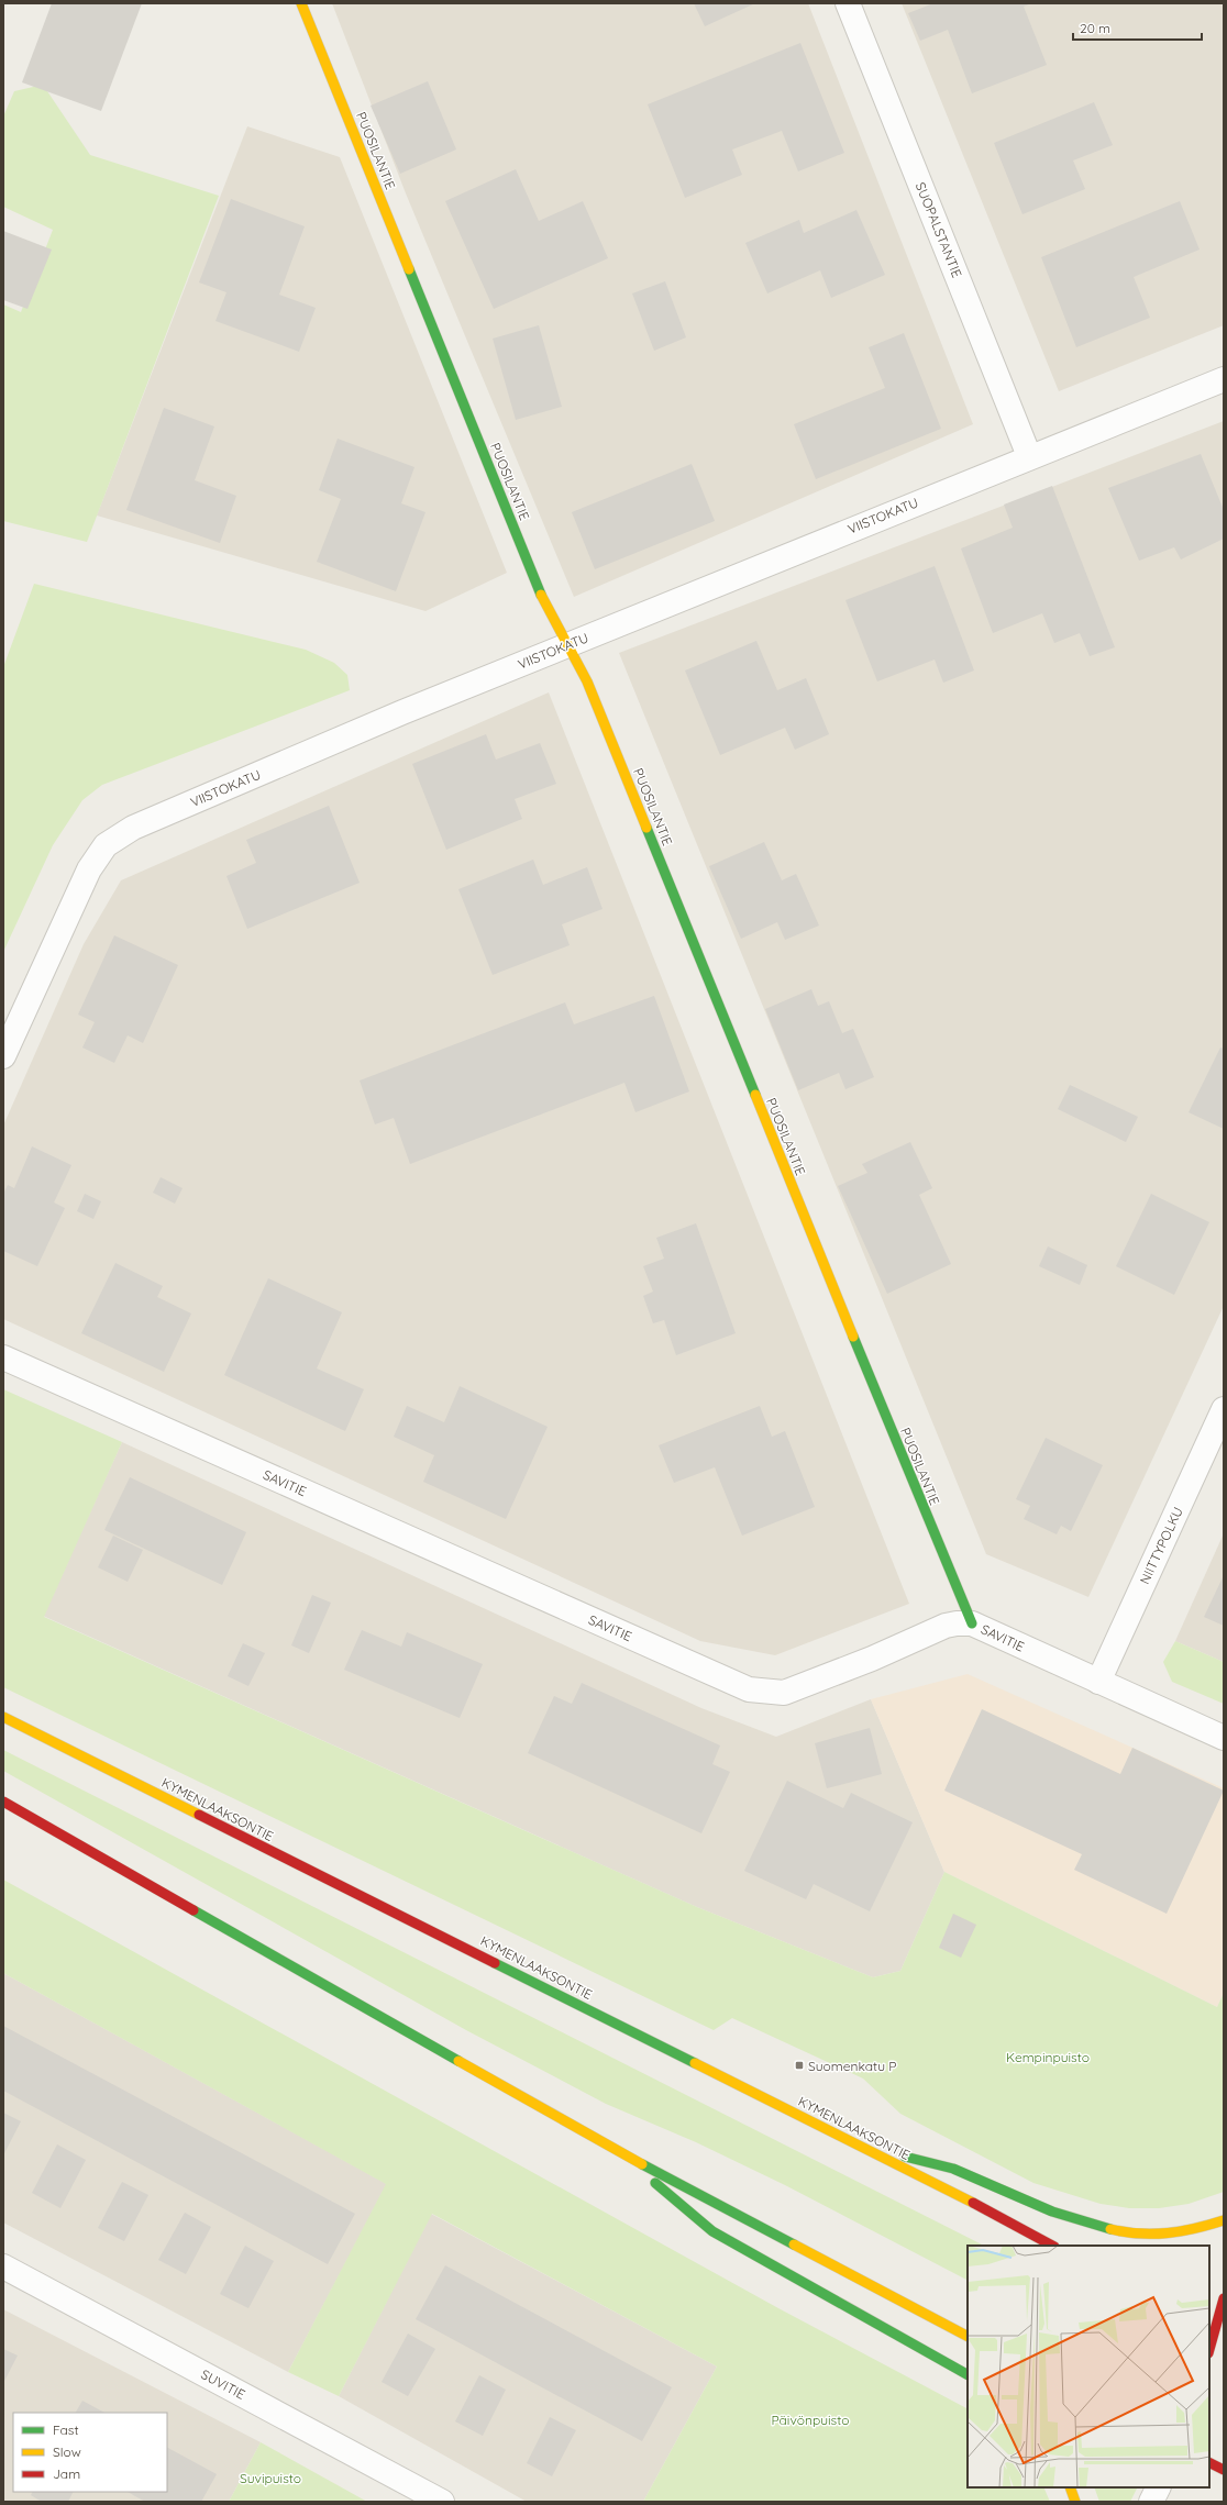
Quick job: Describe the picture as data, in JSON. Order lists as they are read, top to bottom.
{
  "streets": {
    "main road": ["PUOSILANTIE", "KYMENLAAKSONTIE"],
    "street": [
      "SUOPALSTANTIE",
      "VIISTOKATU",
      "SAVITIE",
      "NIITTYPOLKU",
      "SUVITIE"
    ]
  },
  "crossings": [
    ["PUOSILANTIE", "VIISTOKATU"],
    ["PUOSILANTIE", "SAVITIE"],
    ["SUOPALSTANTIE", "VIISTOKATU"],
    ["SAVITIE", "NIITTYPOLKU"]
  ],
  "parks": ["Kempinpuisto", "Päivönpuisto", "Suvipuisto"],
  "places": {
    "transit": ["Suomenkatu P"]
  },
  "legend": ["Fast", "Slow", "Jam"],
  "scale_bar": "20 m"
}
